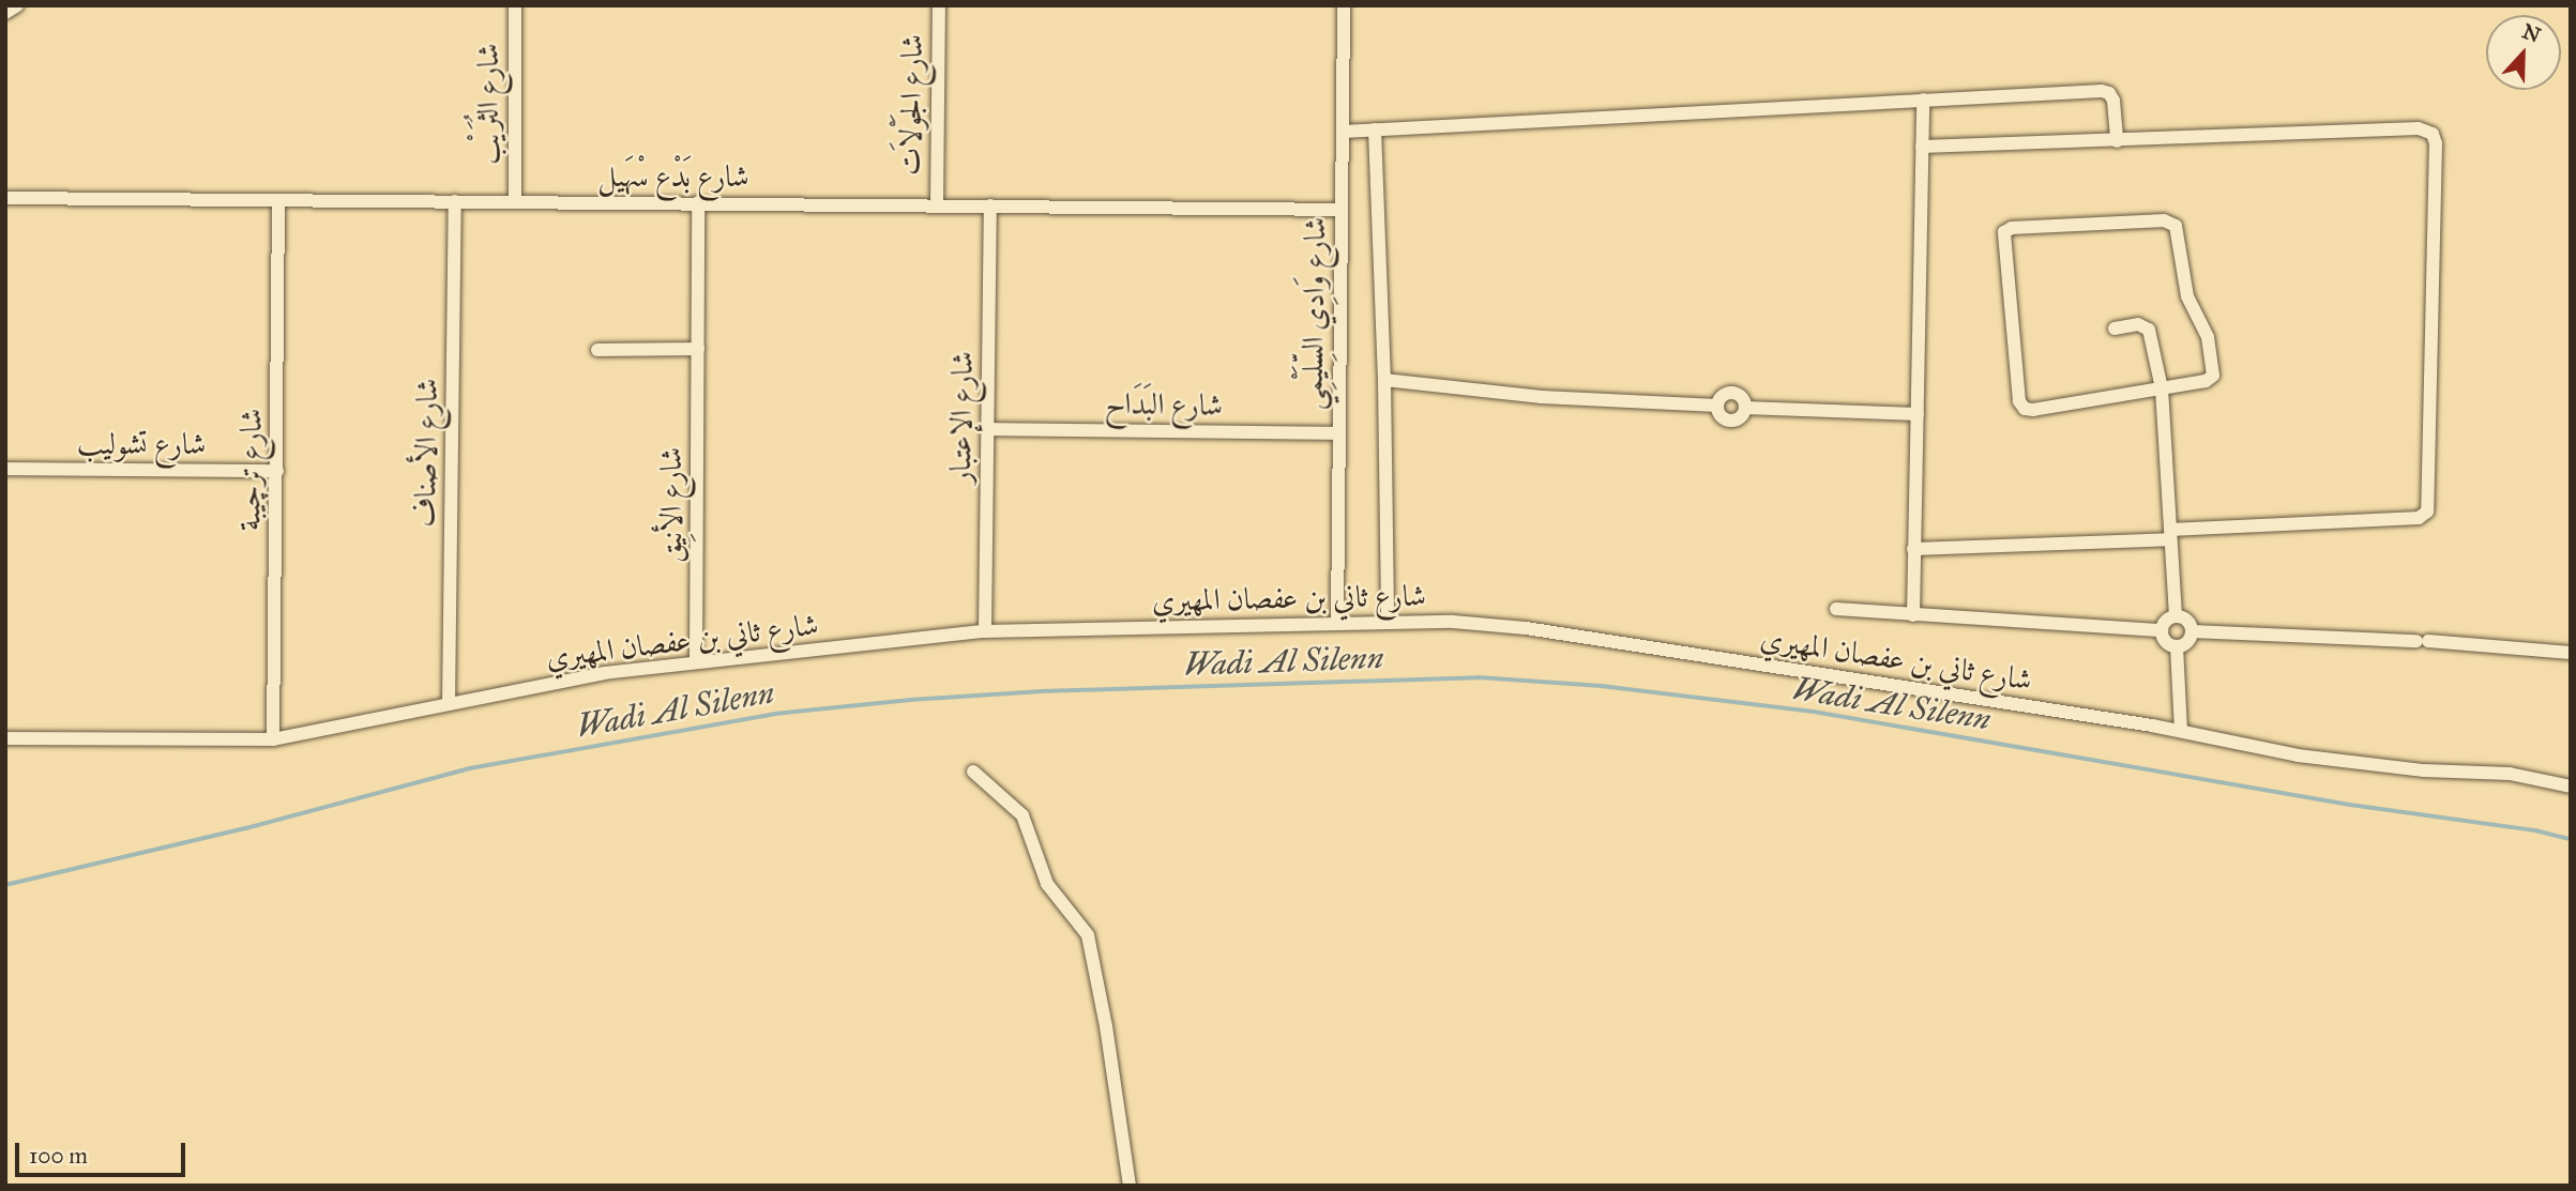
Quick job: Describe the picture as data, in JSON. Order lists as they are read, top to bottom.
{
  "streets": {
    "street": [
      "شارع الثُرَيْب",
      "شارع الجَوْلاَت",
      "شارع بَدْع سْهَيل",
      "شارع وَادِي السِّلَيْمِي",
      "شارع البَدَاح",
      "شارع الإعتبار",
      "شارع تشوليب",
      "شارع الأصناف",
      "شارع ترچيبة",
      "شارع الأنِيق",
      "شارع ثاني بن عفصان المهيري"
    ]
  },
  "crossings": [
    ["شارع الثُرَيْب", "شارع بَدْع سْهَيل"],
    ["شارع الجَوْلاَت", "شارع بَدْع سْهَيل"],
    ["شارع بَدْع سْهَيل", "شارع وَادِي السِّلَيْمِي"],
    ["شارع بَدْع سْهَيل", "شارع الإعتبار"],
    ["شارع بَدْع سْهَيل", "شارع الأصناف"],
    ["شارع بَدْع سْهَيل", "شارع ترچيبة"],
    ["شارع بَدْع سْهَيل", "شارع الأنِيق"],
    ["شارع وَادِي السِّلَيْمِي", "شارع البَدَاح"],
    ["شارع وَادِي السِّلَيْمِي", "شارع ثاني بن عفصان المهيري"],
    ["شارع البَدَاح", "شارع الإعتبار"],
    ["شارع الإعتبار", "شارع ثاني بن عفصان المهيري"],
    ["شارع تشوليب", "شارع ترچيبة"],
    ["شارع الأصناف", "شارع ثاني بن عفصان المهيري"],
    ["شارع ترچيبة", "شارع ثاني بن عفصان المهيري"],
    ["شارع الأنِيق", "شارع ثاني بن عفصان المهيري"]
  ],
  "water": ["Wadi Al Silenn"],
  "scale_bar": "100 m",
  "north": "top"
}
